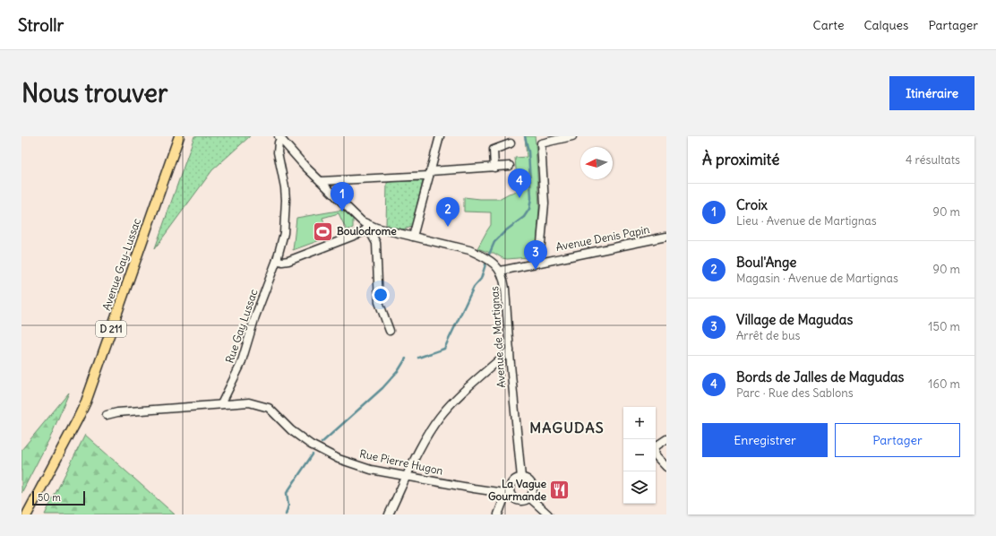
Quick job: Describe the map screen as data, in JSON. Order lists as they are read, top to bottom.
{
  "streets": {
    "main road": ["Avenue Gay-Lussac", "D 211"],
    "street": [
      "Avenue Denis Papin",
      "Rue Gay Lussac",
      "Avenue de Martignas",
      "Rue Pierre Hugon"
    ]
  },
  "crossings": [
    ["Avenue Denis Papin", "Avenue de Martignas"],
    ["Rue Gay Lussac", "Avenue de Martignas"],
    ["Rue Gay Lussac", "Rue Pierre Hugon"],
    ["Avenue de Martignas", "Rue Pierre Hugon"]
  ],
  "districts": ["MAGUDAS"],
  "places": {
    "sports": ["Boulodrome"],
    "restaurant": ["La Vague Gourmande"]
  },
  "scale_bar": "50 m",
  "north": "left",
  "page": {
    "header": "Strollr",
    "nav": ["Carte", "Calques", "Partager"],
    "buttons": [
      "Itinéraire",
      ["Enregistrer", "Partager"]
    ],
    "title": "Nous trouver",
    "heading": ["À proximité", "4 résultats"],
    "pins": [
      "4",
      "1",
      "2",
      "3"
    ],
    "list": [
      {
        "mark": "1",
        "name": "Croix",
        "note": "Lieu · Avenue de Martignas",
        "value": "90 m"
      },
      {
        "mark": "2",
        "name": "Boul'Ange",
        "note": "Magasin · Avenue de Martignas",
        "value": "90 m"
      },
      {
        "mark": "3",
        "name": "Village de Magudas",
        "note": "Arrêt de bus",
        "value": "150 m"
      },
      {
        "mark": "4",
        "name": "Bords de Jalles de Magudas",
        "note": "Parc · Rue des Sablons",
        "value": "160 m"
      }
    ],
    "map_buttons": ["+", "−"],
    "scale": "50 m"
  }
}
